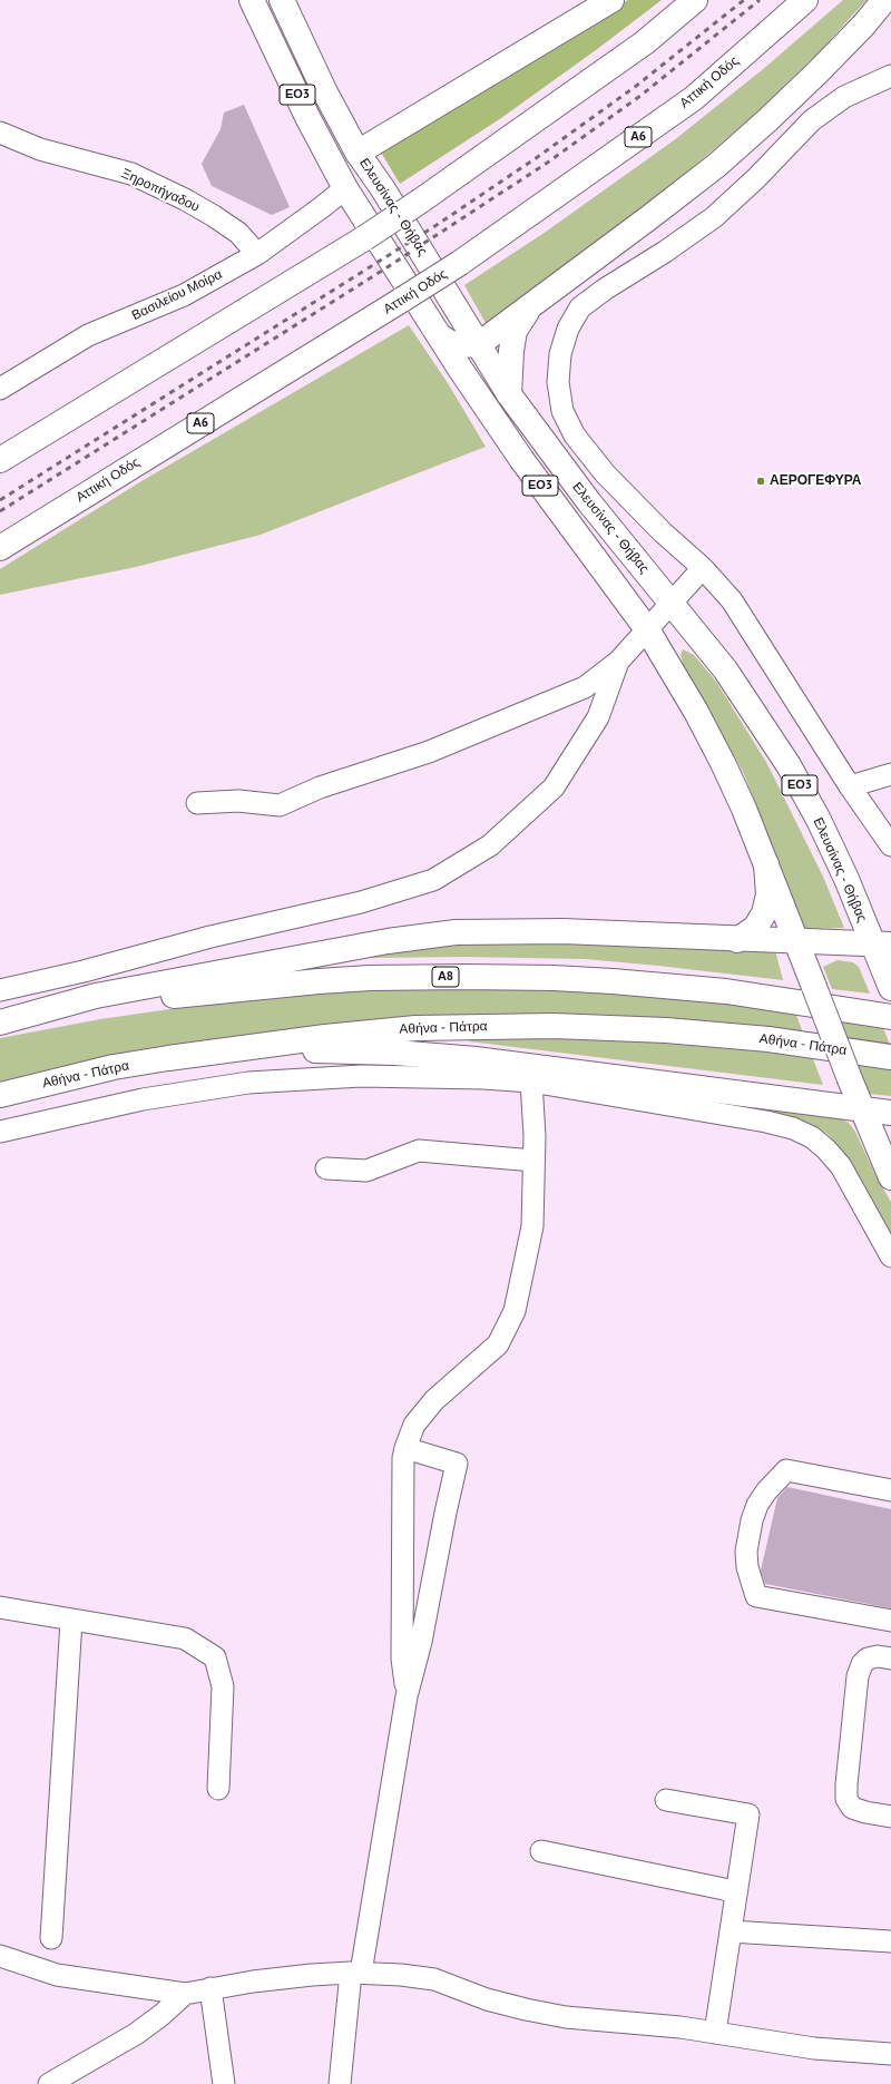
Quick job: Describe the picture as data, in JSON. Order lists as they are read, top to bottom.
{
  "streets": {
    "main road": [
      "Αττική Οδός",
      "ΕΟ3",
      "Α6",
      "Ελευσίνας - Θήβας",
      "Α8",
      "Αθήνα - Πάτρα"
    ],
    "street": ["Ξηροπήγαδου", "Βασιλείου Μοίρα"]
  },
  "crossings": [
    ["ΕΟ3", "Βασιλείου Μοίρα"],
    ["Ξηροπήγαδου", "Βασιλείου Μοίρα"]
  ],
  "places": ["ΑΕΡΟΓΕΦΥΡΑ"]
}
